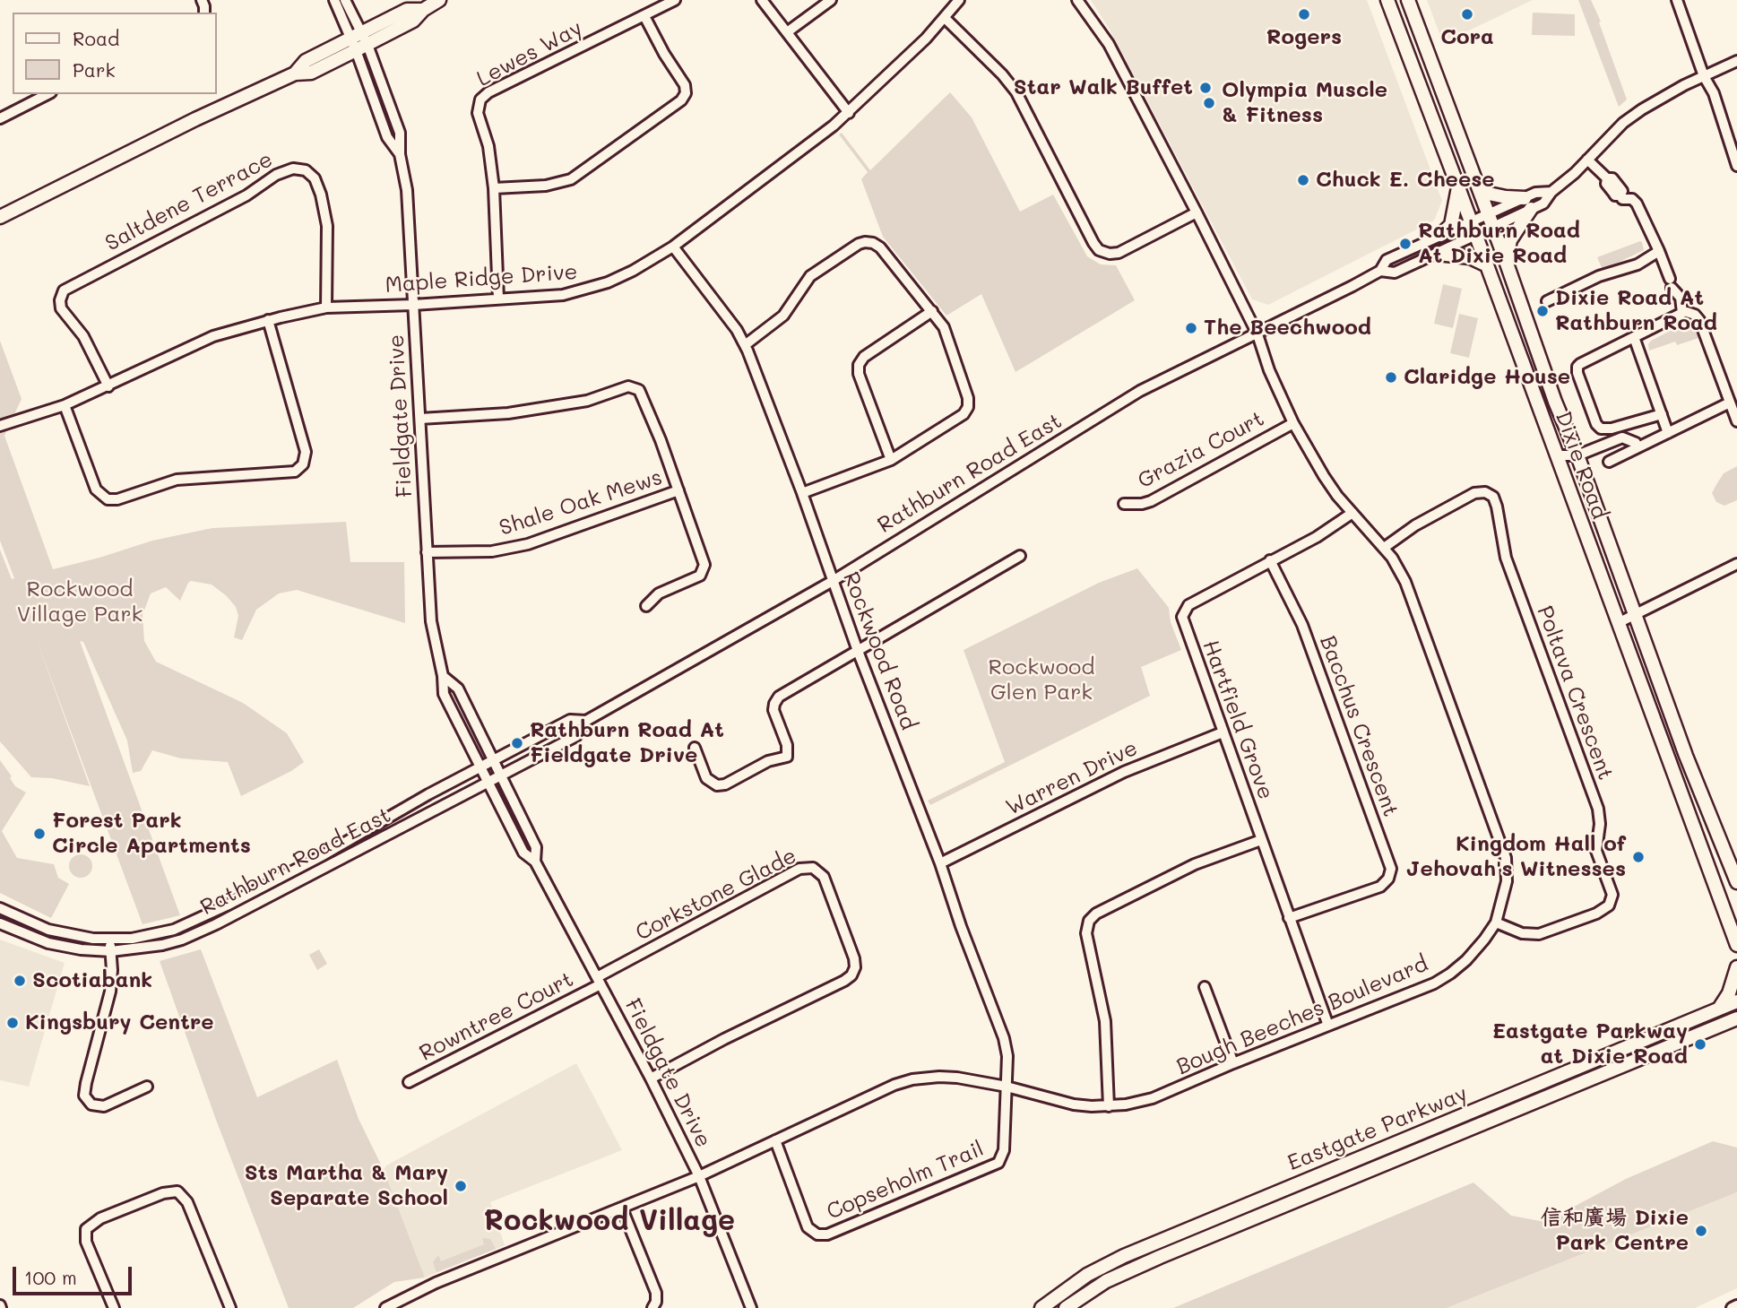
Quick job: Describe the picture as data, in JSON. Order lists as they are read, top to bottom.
{
  "streets": {
    "main road": ["Dixie Road", "Eastgate Parkway"],
    "street": [
      "Lewes Way",
      "Saltdene Terrace",
      "Maple Ridge Drive",
      "Fieldgate Drive",
      "Grazia Court",
      "Rathburn Road East",
      "Shale Oak Mews",
      "Rockwood Road",
      "Poltava Crescent",
      "Hartfield Grove",
      "Bacchus Crescent",
      "Warren Drive",
      "Corkstone Glade",
      "Bough Beeches Boulevard",
      "Rowntree Court",
      "Copseholm Trail"
    ]
  },
  "crossings": [
    ["Lewes Way", "Maple Ridge Drive"],
    ["Saltdene Terrace", "Maple Ridge Drive"],
    ["Maple Ridge Drive", "Fieldgate Drive"],
    ["Maple Ridge Drive", "Rockwood Road"],
    ["Fieldgate Drive", "Rathburn Road East"],
    ["Fieldgate Drive", "Shale Oak Mews"],
    ["Fieldgate Drive", "Corkstone Glade"],
    ["Fieldgate Drive", "Bough Beeches Boulevard"],
    ["Fieldgate Drive", "Rowntree Court"],
    ["Grazia Court", "Bough Beeches Boulevard"],
    ["Dixie Road", "Rathburn Road East"],
    ["Rathburn Road East", "Rockwood Road"],
    ["Rathburn Road East", "Bough Beeches Boulevard"],
    ["Rockwood Road", "Warren Drive"],
    ["Rockwood Road", "Bough Beeches Boulevard"],
    ["Rockwood Road", "Copseholm Trail"],
    ["Poltava Crescent", "Bough Beeches Boulevard"],
    ["Hartfield Grove", "Bacchus Crescent"],
    ["Hartfield Grove", "Warren Drive"],
    ["Hartfield Grove", "Bough Beeches Boulevard"],
    ["Corkstone Glade", "Rowntree Court"],
    ["Bough Beeches Boulevard", "Copseholm Trail"]
  ],
  "districts": ["Rockwood Village"],
  "parks": ["Rockwood Village Park", "Rockwood Glen Park"],
  "places": [
    "Rogers",
    "Cora",
    "Star Walk Buffet",
    "Olympia Muscle & Fitness",
    "Chuck E. Cheese",
    "Rathburn Road At Dixie Road",
    "Dixie Road At Rathburn Road",
    "The Beechwood",
    "Claridge House",
    "Rathburn Road At Fieldgate Drive",
    "Forest Park Circle Apartments",
    "Kingdom Hall of Jehovah's Witnesses",
    "Scotiabank",
    "Kingsbury Centre",
    "Eastgate Parkway at Dixie Road",
    "Sts Martha & Mary Separate School",
    "信和廣場 Dixie Park Centre"
  ],
  "legend": ["Road", "Park"],
  "scale_bar": "100 m"
}
